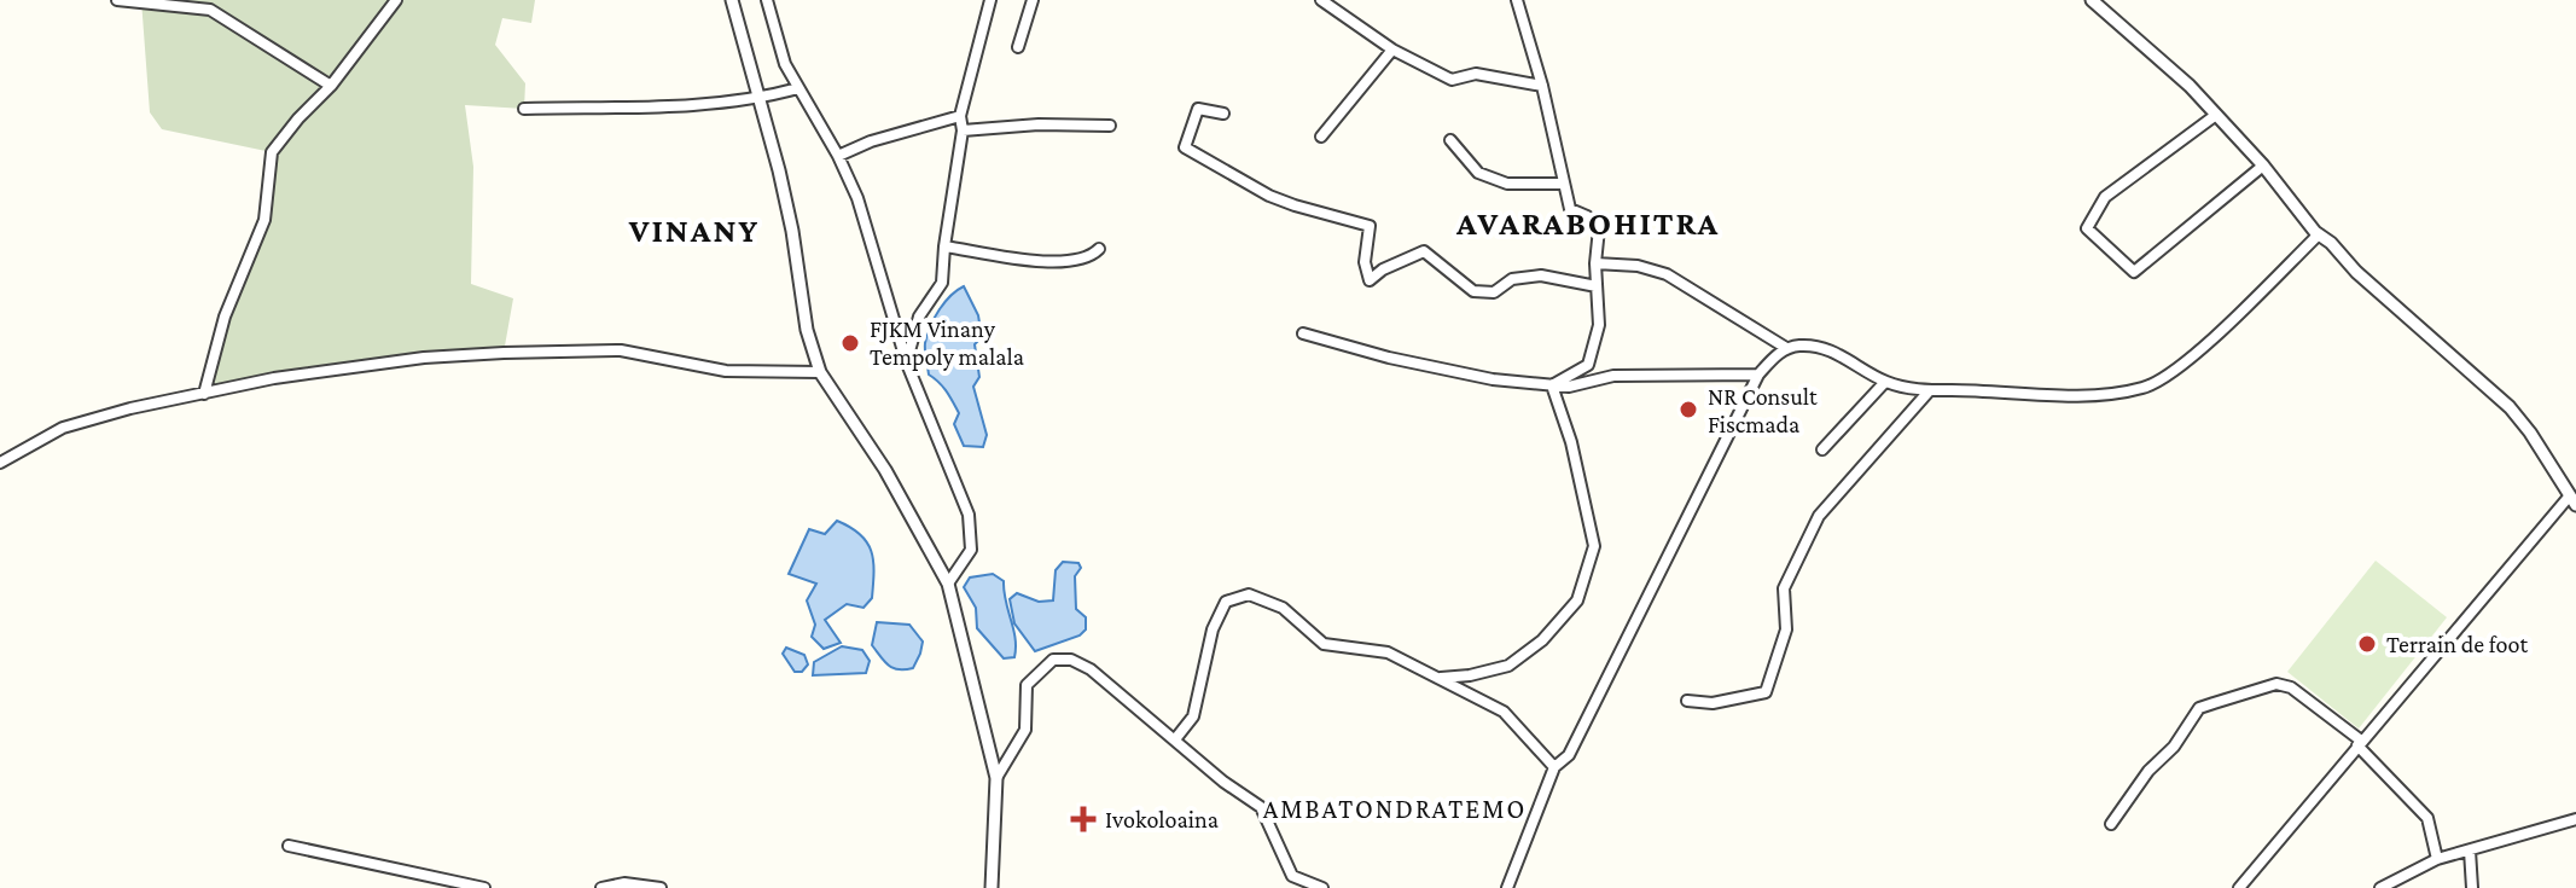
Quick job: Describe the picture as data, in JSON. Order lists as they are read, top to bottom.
{
  "districts": ["AVARABOHITRA", "VINANY", "AMBATONDRATEMO"],
  "places": {
    "other": ["FJKM Vinany Tempoly malala", "NR Consult Fiscmada", "Terrain de foot"],
    "health": ["Ivokoloaina"]
  }
}
